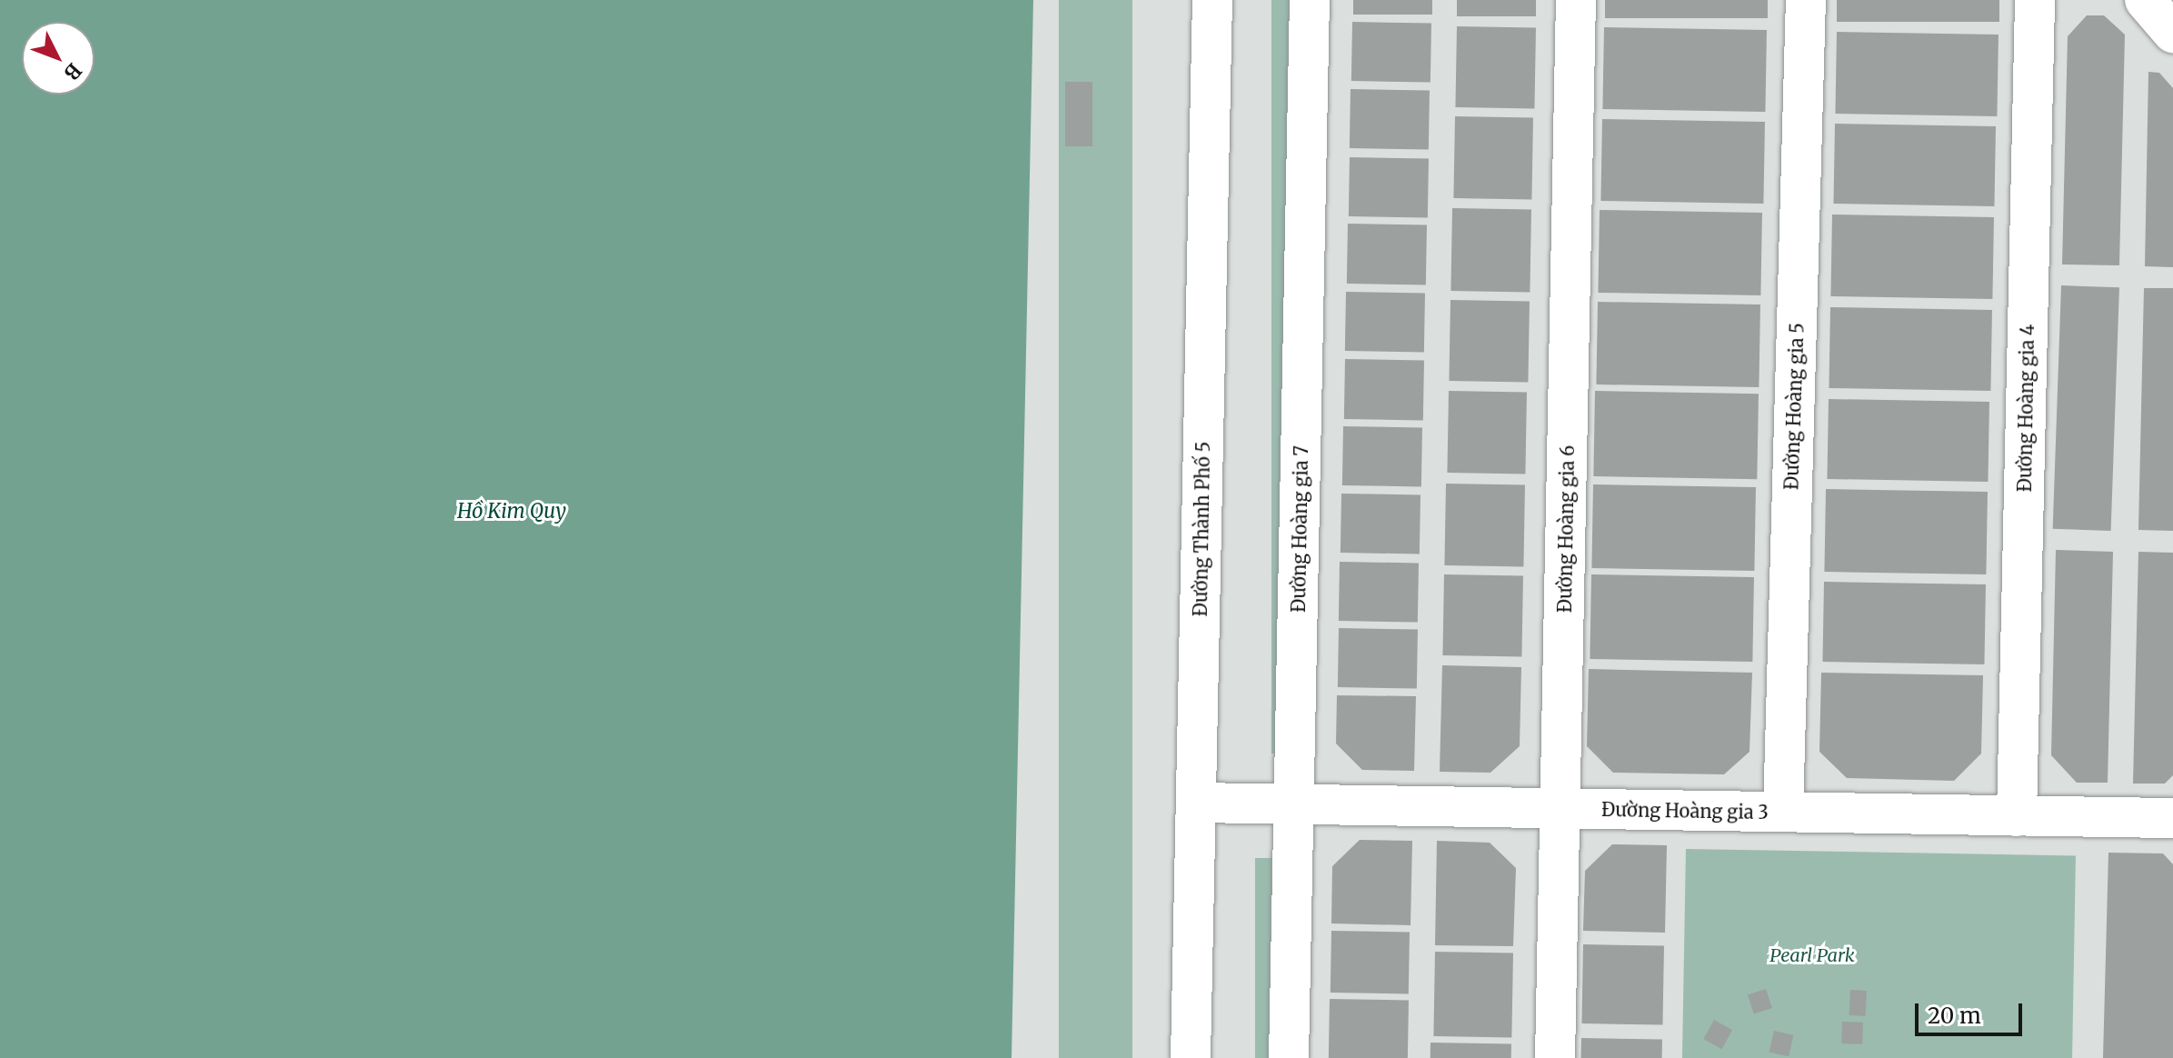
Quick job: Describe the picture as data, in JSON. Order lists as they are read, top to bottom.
{
  "streets": {
    "street": [
      "Đường Hoàng gia 5",
      "Đường Hoàng gia 4",
      "Đường Thành Phố 5",
      "Đường Hoàng gia 7",
      "Đường Hoàng gia 6",
      "Đường Hoàng gia 3"
    ]
  },
  "crossings": [
    ["Đường Hoàng gia 5", "Đường Hoàng gia 3"],
    ["Đường Hoàng gia 4", "Đường Hoàng gia 3"],
    ["Đường Thành Phố 5", "Đường Hoàng gia 3"],
    ["Đường Hoàng gia 7", "Đường Hoàng gia 3"],
    ["Đường Hoàng gia 6", "Đường Hoàng gia 3"]
  ],
  "water": ["Hồ Kim Quy"],
  "parks": ["Pearl Park"],
  "scale_bar": "20 m",
  "north": "bottom right"
}
